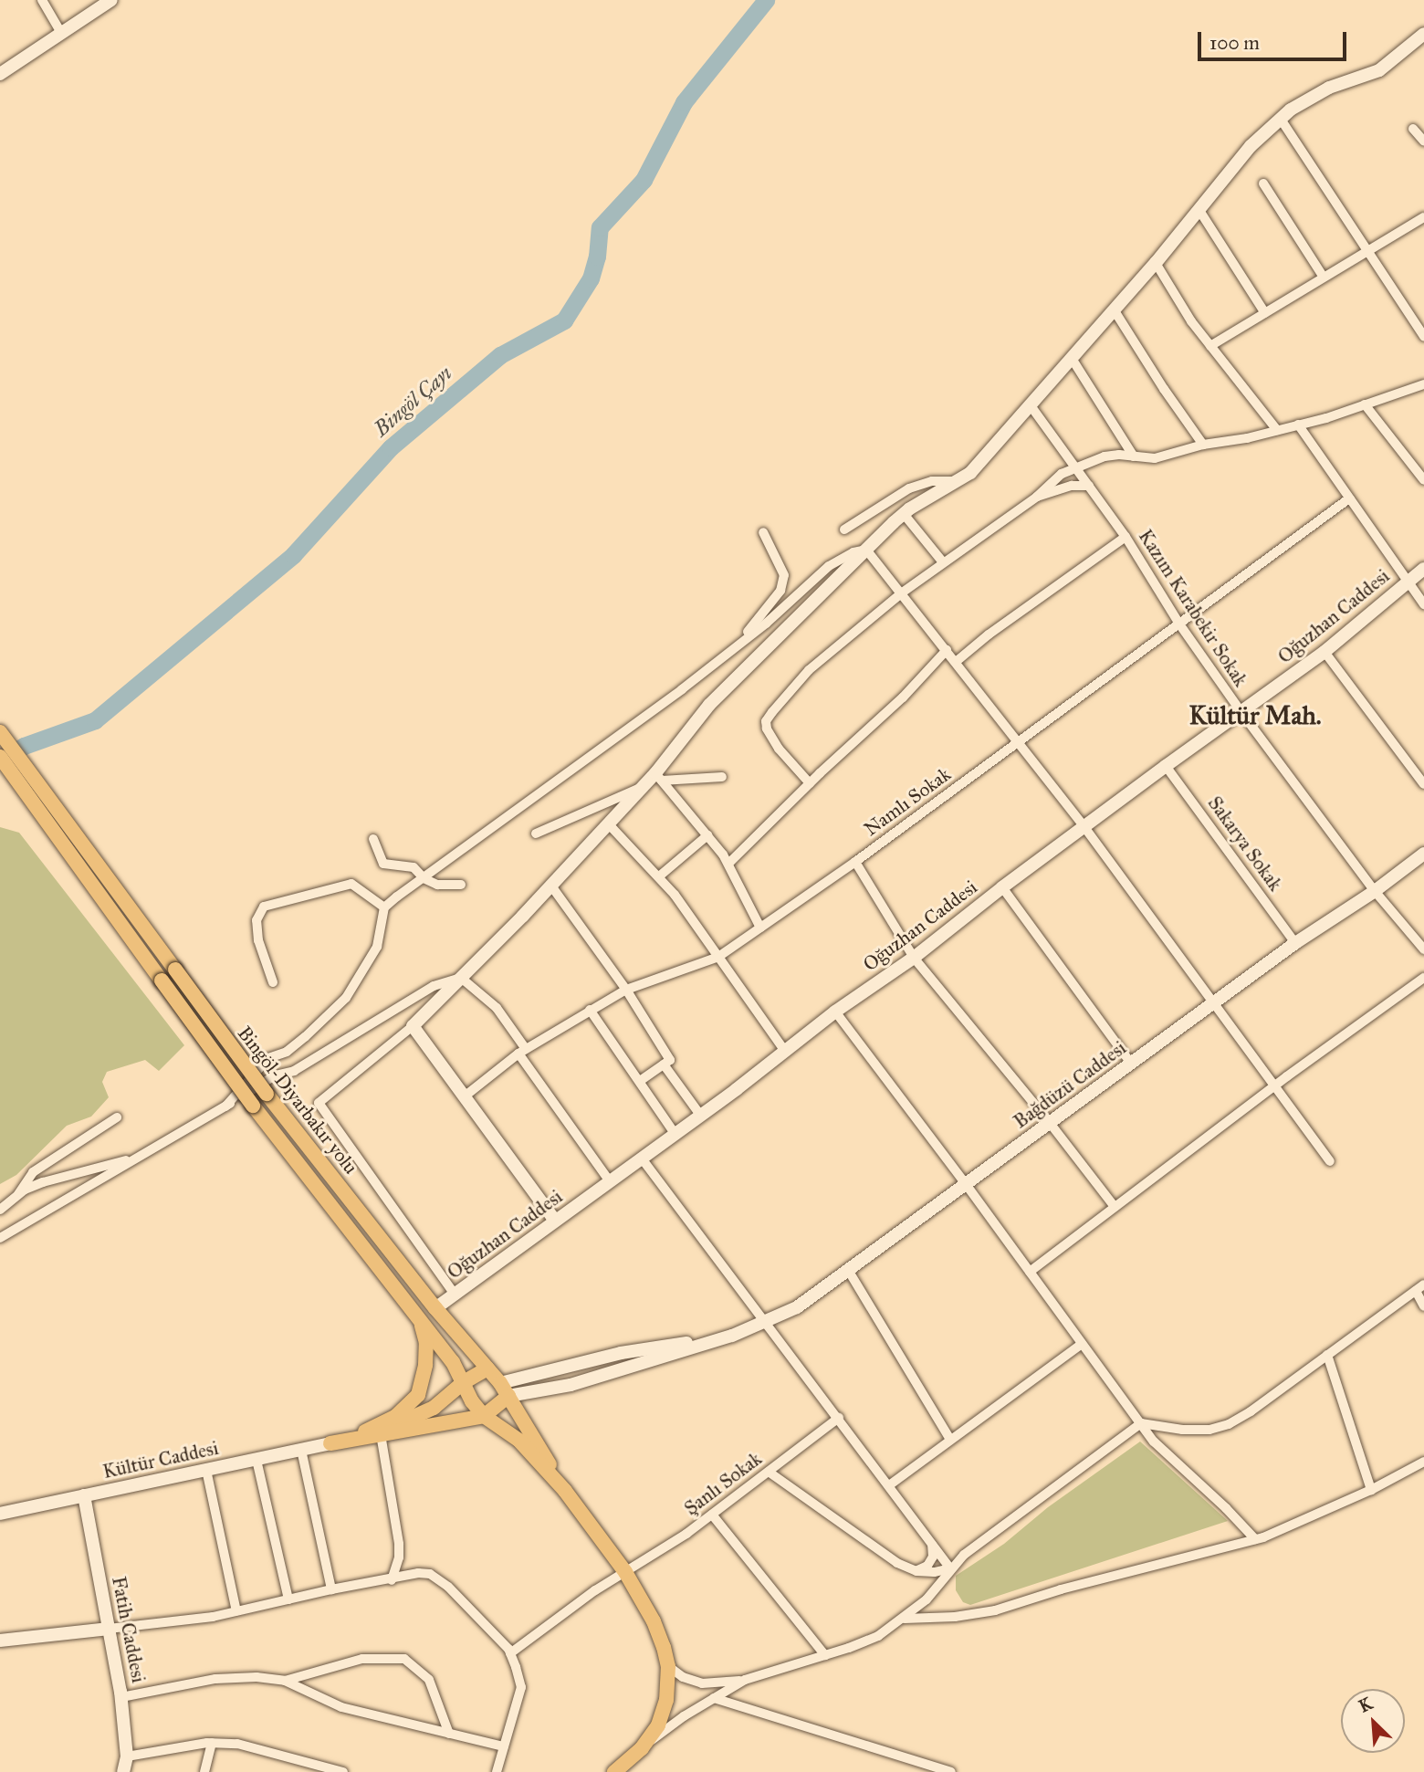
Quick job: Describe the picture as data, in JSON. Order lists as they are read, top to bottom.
{
  "streets": {
    "main road": ["Bingöl-Diyarbakır yolu"],
    "street": [
      "Kazım Karabekir Sokak",
      "Oğuzhan Caddesi",
      "Namlı Sokak",
      "Sakarya Sokak",
      "Bağdüzü Caddesi",
      "Kültür Caddesi",
      "Şanlı Sokak",
      "Fatih Caddesi"
    ]
  },
  "crossings": [
    ["Kazım Karabekir Sokak", "Oğuzhan Caddesi"],
    ["Kazım Karabekir Sokak", "Namlı Sokak"],
    ["Kazım Karabekir Sokak", "Bağdüzü Caddesi"],
    ["Oğuzhan Caddesi", "Sakarya Sokak"],
    ["Oğuzhan Caddesi", "Bingöl-Diyarbakır yolu"],
    ["Sakarya Sokak", "Bağdüzü Caddesi"],
    ["Bağdüzü Caddesi", "Bingöl-Diyarbakır yolu"],
    ["Bingöl-Diyarbakır yolu", "Şanlı Sokak"],
    ["Kültür Caddesi", "Fatih Caddesi"]
  ],
  "districts": ["Kültür Mah."],
  "water": ["Bingöl Çayı"],
  "scale_bar": "100 m",
  "north": "top left"
}
